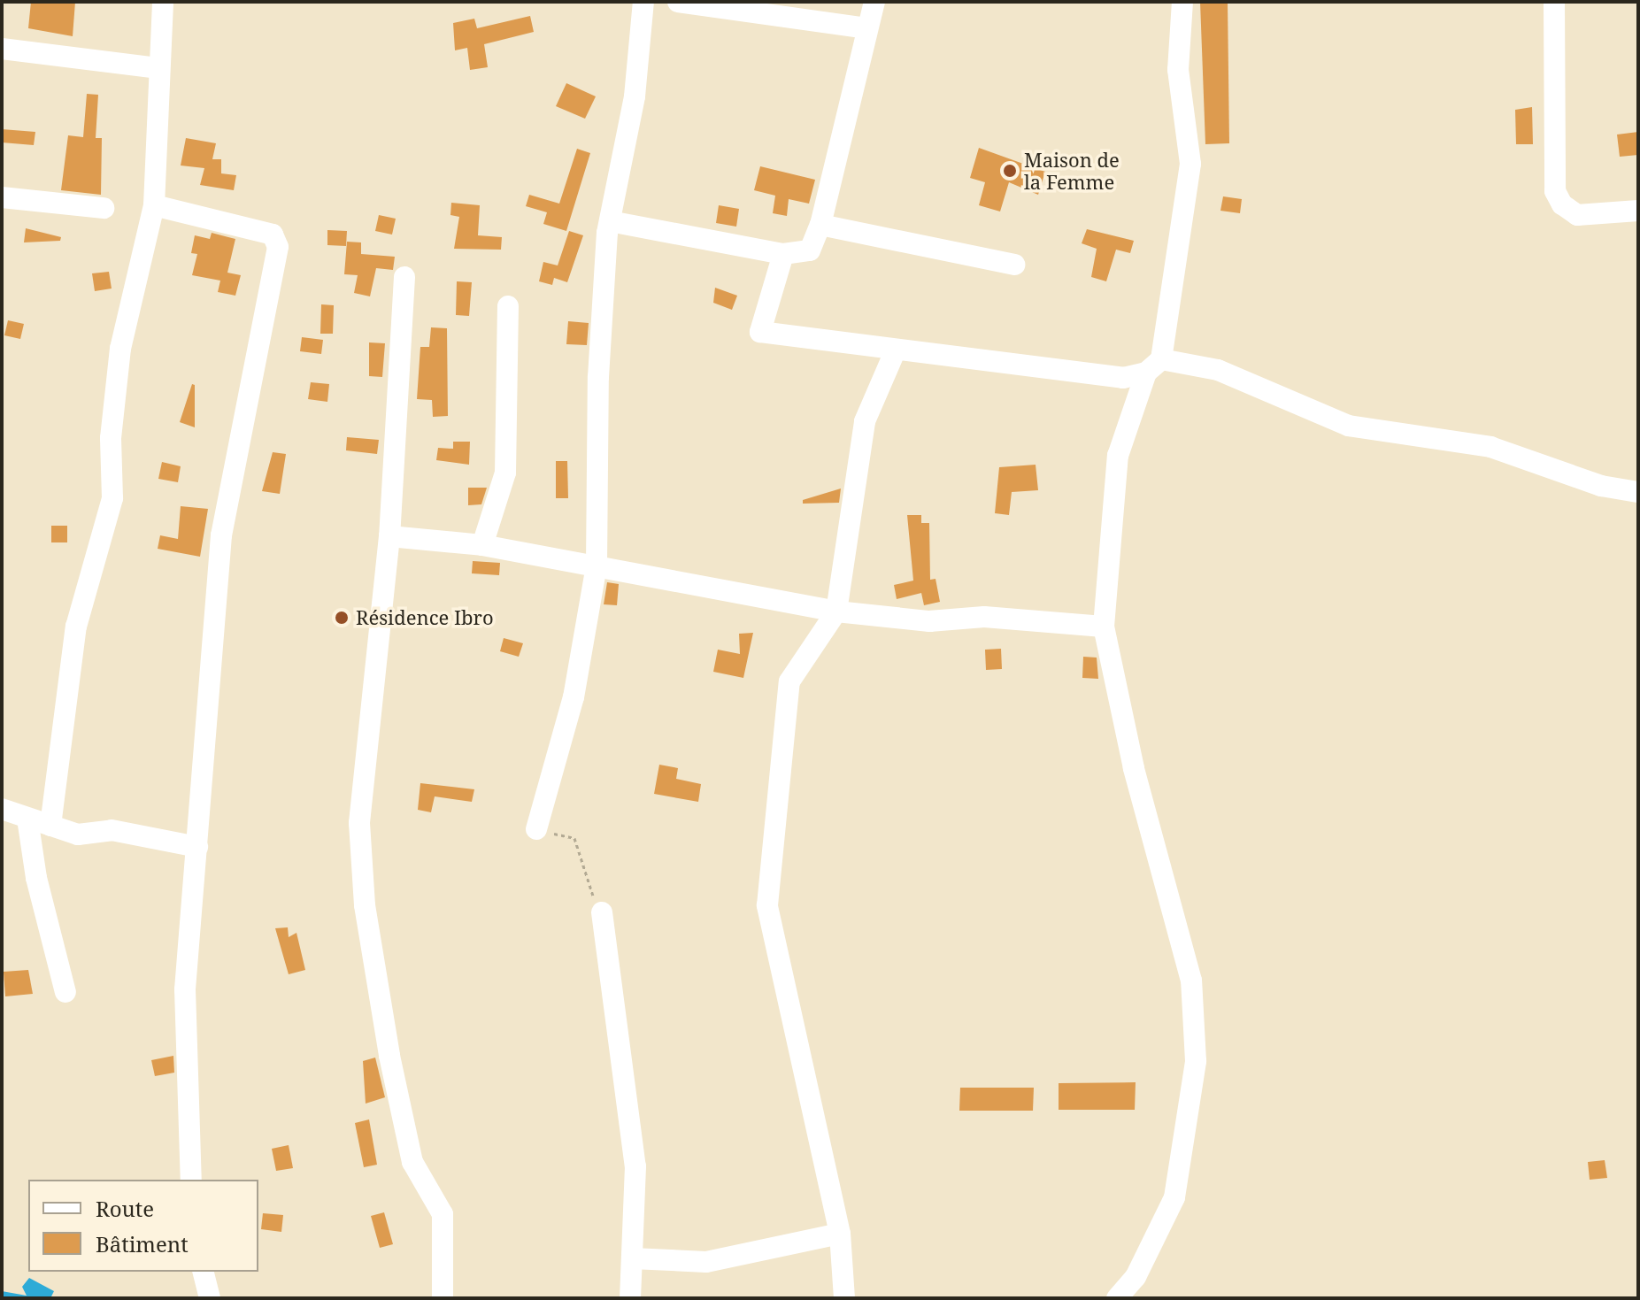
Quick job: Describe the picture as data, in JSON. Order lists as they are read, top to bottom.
{
  "places": ["Maison de la Femme", "Résidence Ibro"],
  "legend": ["Route", "Bâtiment"]
}
